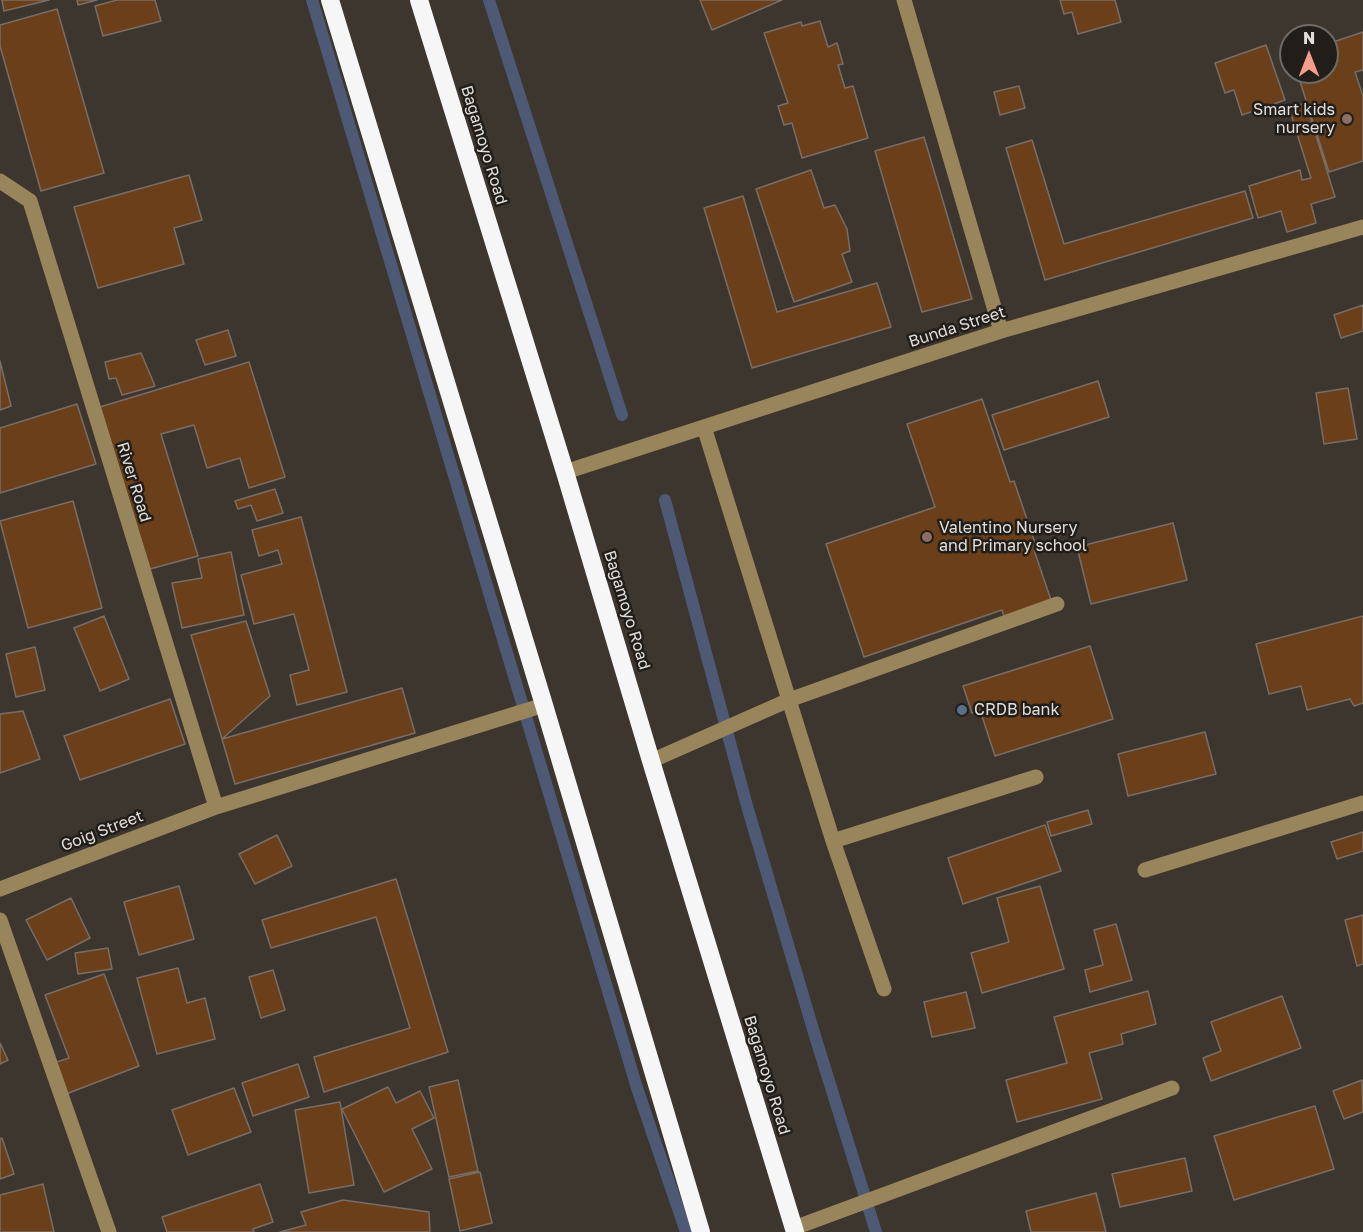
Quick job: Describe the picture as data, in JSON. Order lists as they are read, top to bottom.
{
  "streets": {
    "highway": ["Bagamoyo Road"],
    "street": ["Bunda Street", "River Road", "Goig Street"]
  },
  "crossings": [
    ["Bagamoyo Road", "Bunda Street"],
    ["River Road", "Goig Street"]
  ],
  "places": ["Smart kids nursery", "Valentino Nursery and Primary school", "CRDB bank"],
  "north": "top"
}
